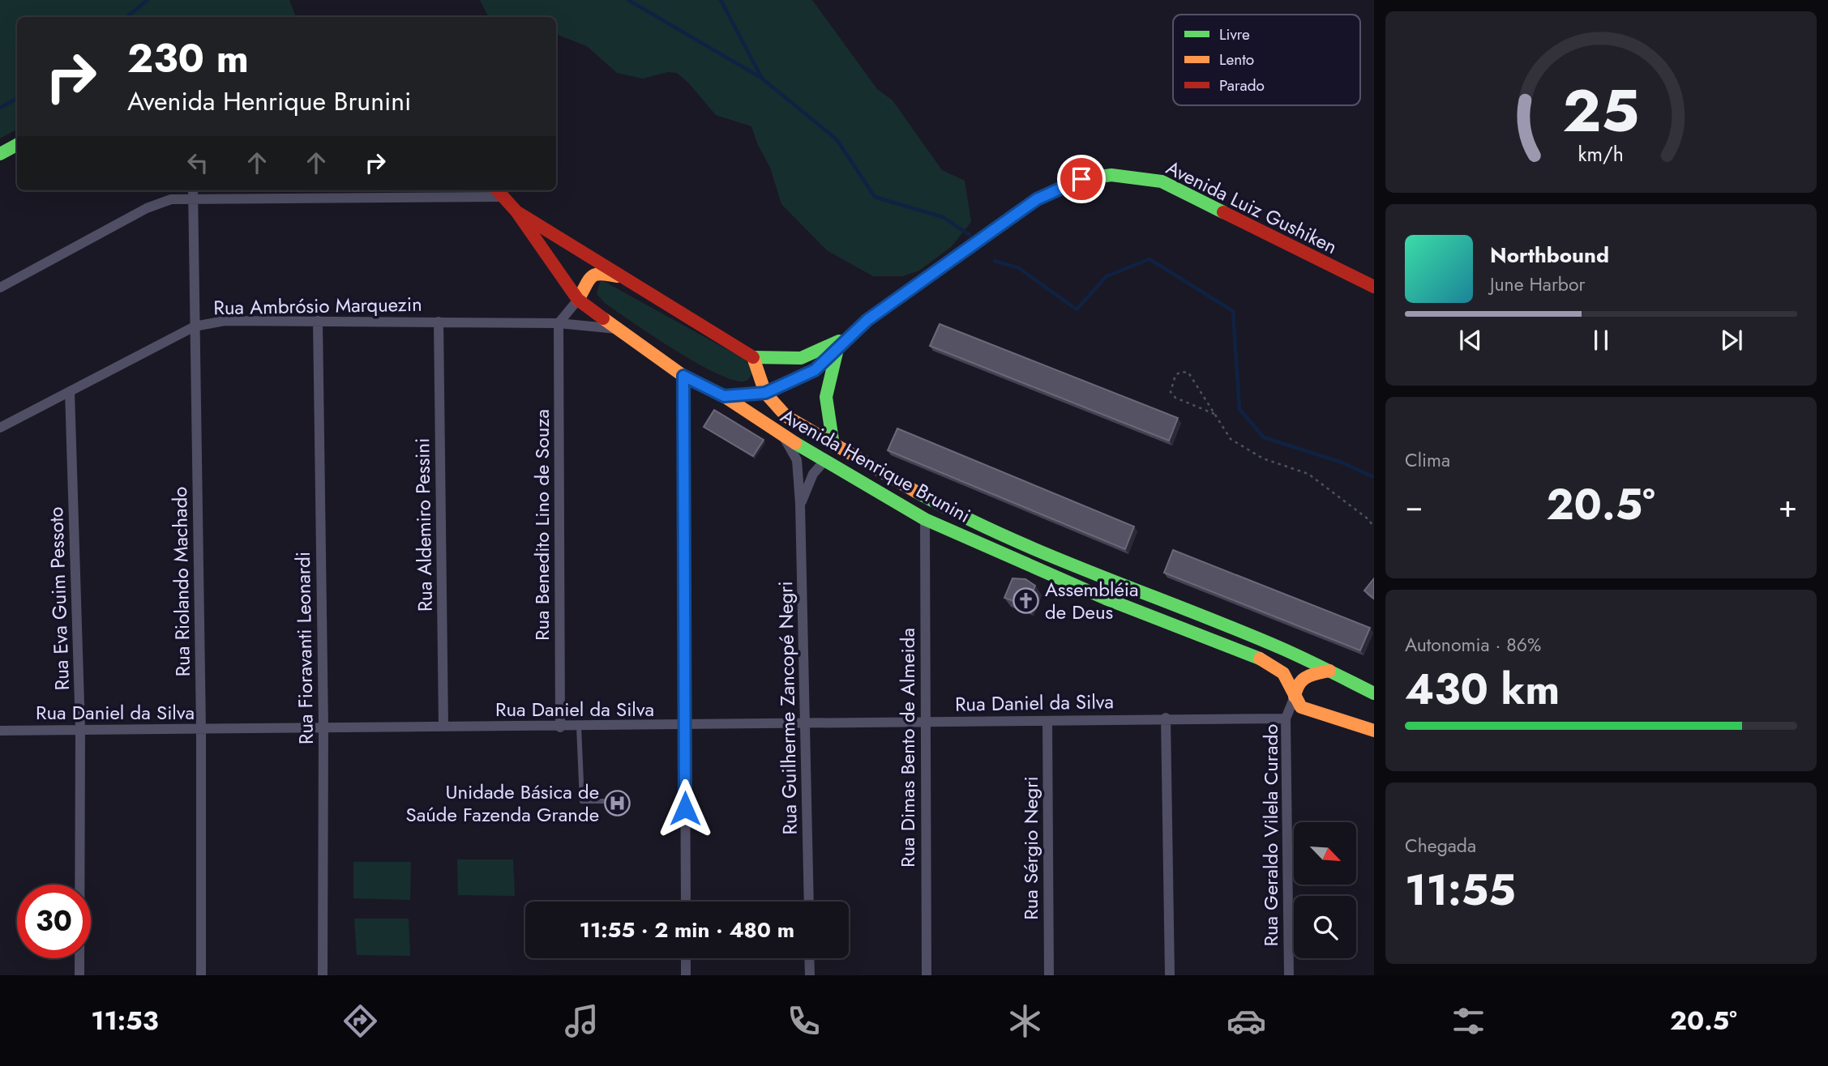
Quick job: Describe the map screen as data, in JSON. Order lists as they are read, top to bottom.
{
  "streets": {
    "main road": ["Avenida Luiz Gushiken", "Avenida Henrique Brunini"],
    "street": [
      "Rua Ambrósio Marquezin",
      "Rua Aldemiro Pessini",
      "Rua Benedito Lino de Souza",
      "Rua Riolando Machado",
      "Rua Eva Guim Pessoto",
      "Rua Fioravanti Leonardi",
      "Rua Daniel da Silva",
      "Rua Guilherme Zancopé Negri",
      "Rua Dimas Bento de Almeida",
      "Rua Geraldo Vilela Curado",
      "Rua Sérgio Negri"
    ]
  },
  "crossings": [
    ["Avenida Luiz Gushiken", "Avenida Henrique Brunini"],
    ["Rua Ambrósio Marquezin", "Avenida Henrique Brunini"],
    ["Rua Ambrósio Marquezin", "Rua Aldemiro Pessini"],
    ["Rua Ambrósio Marquezin", "Rua Benedito Lino de Souza"],
    ["Rua Ambrósio Marquezin", "Rua Riolando Machado"],
    ["Rua Ambrósio Marquezin", "Rua Eva Guim Pessoto"],
    ["Rua Ambrósio Marquezin", "Rua Fioravanti Leonardi"],
    ["Avenida Henrique Brunini", "Rua Guilherme Zancopé Negri"],
    ["Avenida Henrique Brunini", "Rua Dimas Bento de Almeida"],
    ["Avenida Henrique Brunini", "Rua Geraldo Vilela Curado"],
    ["Rua Aldemiro Pessini", "Rua Daniel da Silva"],
    ["Rua Benedito Lino de Souza", "Rua Daniel da Silva"],
    ["Rua Riolando Machado", "Rua Daniel da Silva"],
    ["Rua Eva Guim Pessoto", "Rua Daniel da Silva"],
    ["Rua Fioravanti Leonardi", "Rua Daniel da Silva"],
    ["Rua Daniel da Silva", "Rua Guilherme Zancopé Negri"],
    ["Rua Daniel da Silva", "Rua Dimas Bento de Almeida"],
    ["Rua Daniel da Silva", "Rua Geraldo Vilela Curado"],
    ["Rua Daniel da Silva", "Rua Sérgio Negri"]
  ],
  "places": {
    "church": ["Assembléia de Deus"],
    "hospital": ["Unidade Básica de Saúde Fazenda Grande"]
  },
  "legend": ["Livre", "Lento", "Parado"],
  "north": "bottom right",
  "page": {
    "turn": ["230 m", "Avenida Henrique Brunini"],
    "song": ["Northbound", "June Harbor"],
    "tile": [
      "Clima",
      ["Autonomia · 86%", "430 km"],
      ["Chegada", "11:55"]
    ],
    "heat": ["−", "20.5°", "+"],
    "limit": "30",
    "trip": "11:55 · 2 min · 480 m",
    "tabs": ["11:53", "20.5°"],
    "gauge": ["25", "km/h"]
  }
}
